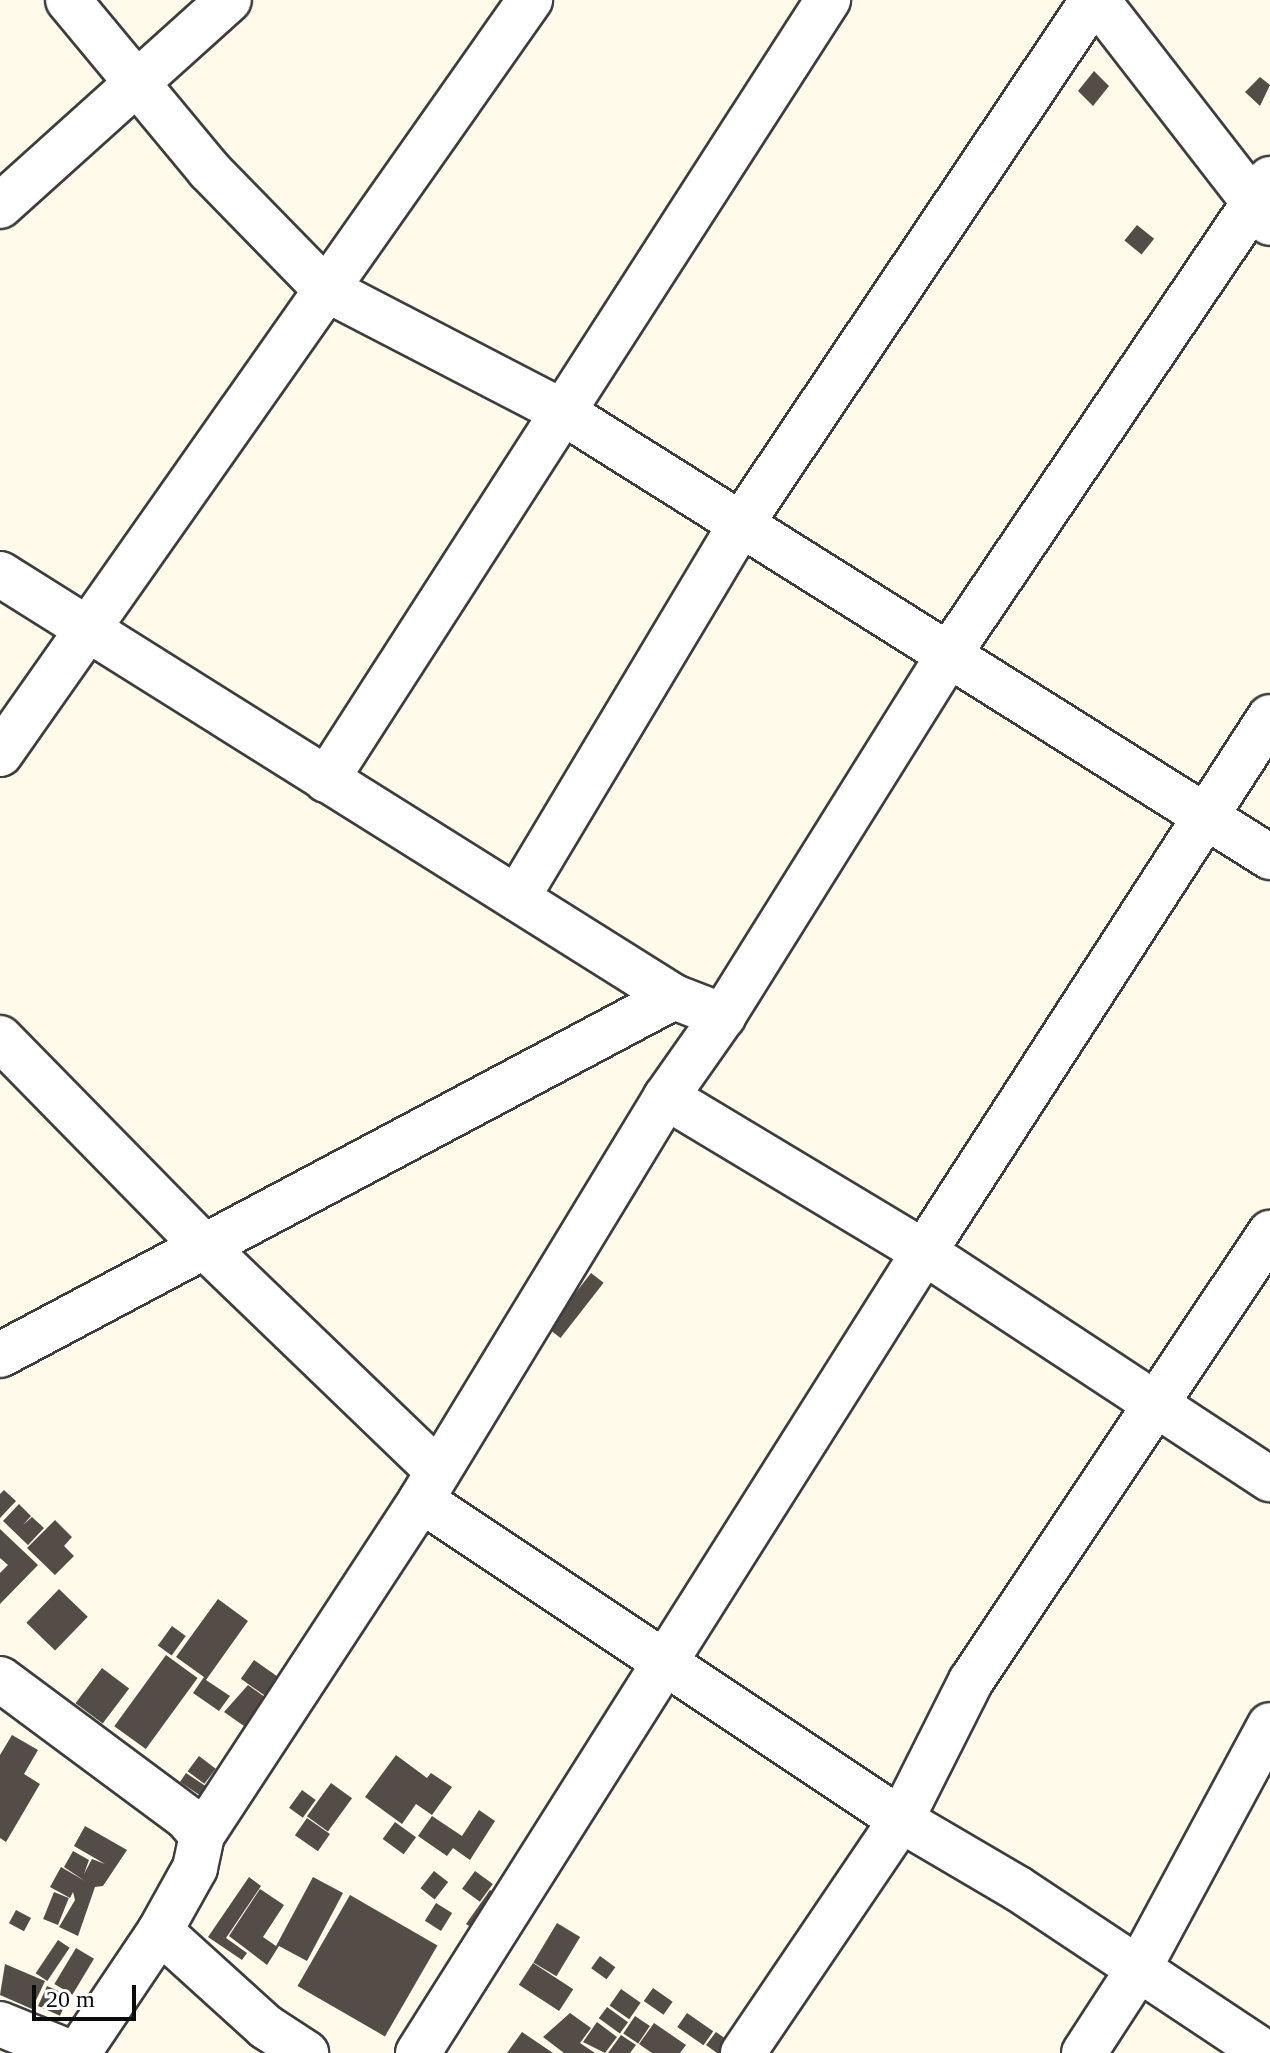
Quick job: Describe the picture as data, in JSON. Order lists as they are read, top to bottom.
{
  "scale_bar": "20 m"
}
